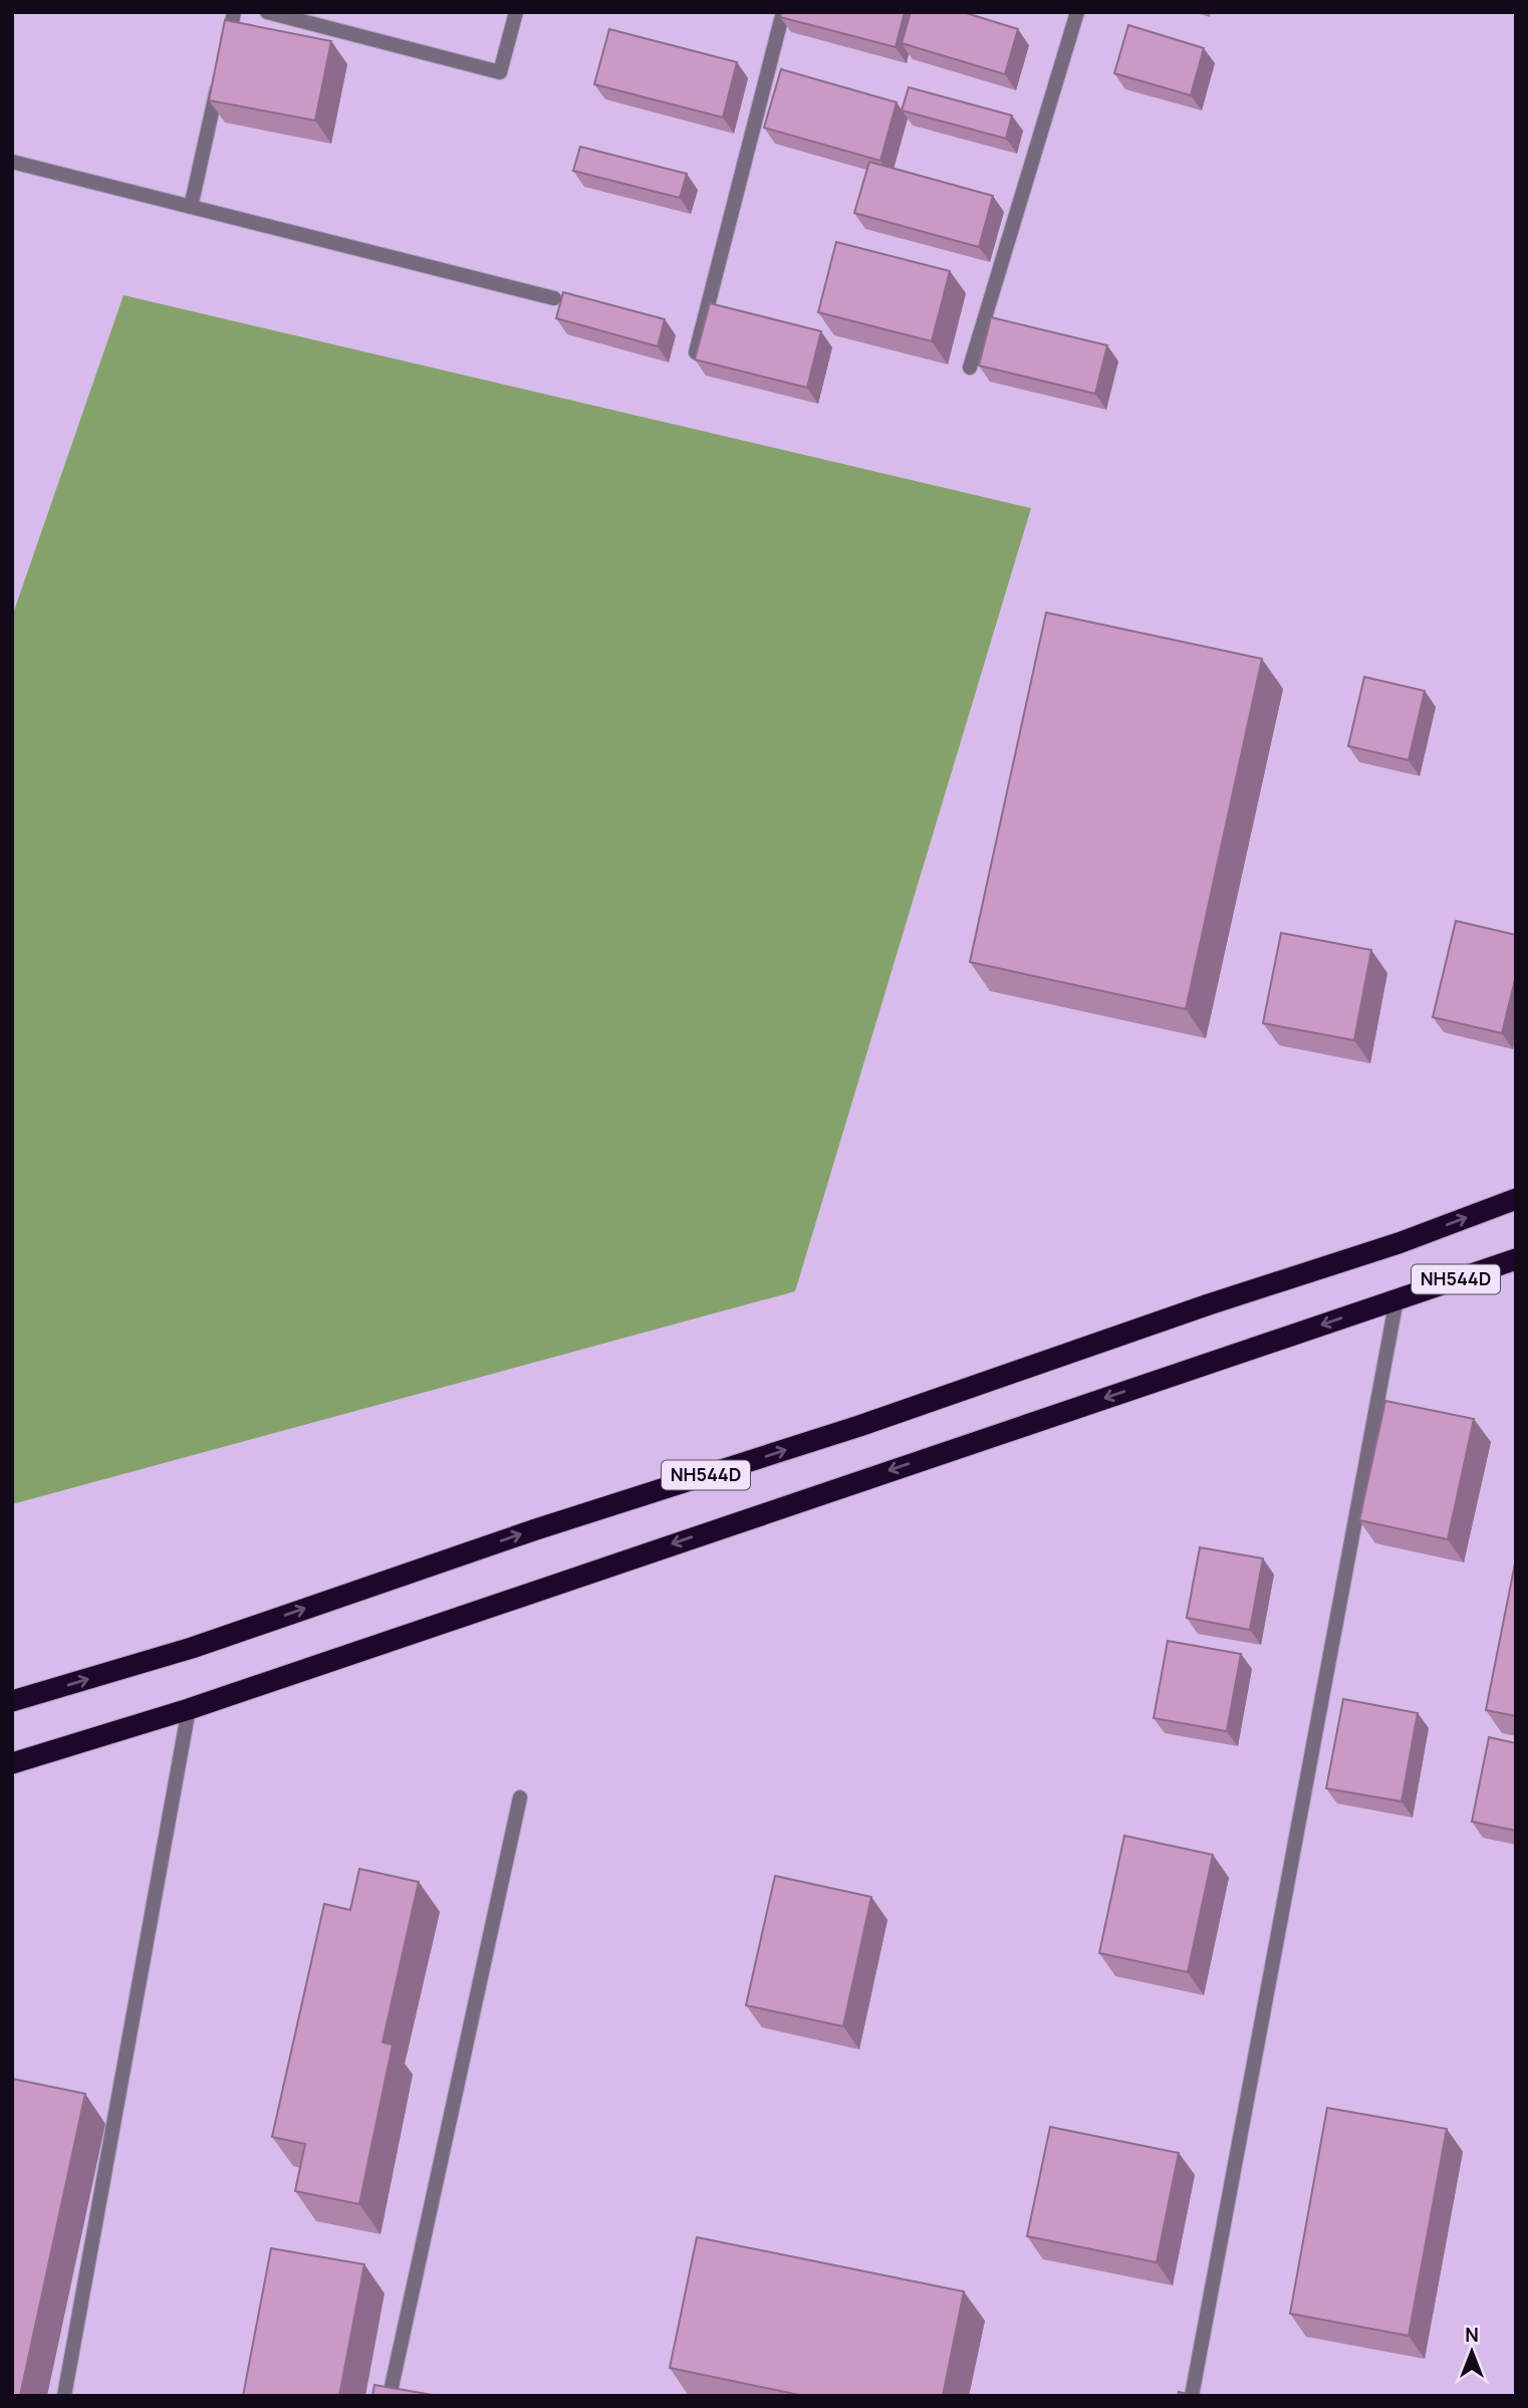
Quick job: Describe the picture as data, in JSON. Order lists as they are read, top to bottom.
{
  "streets": {
    "highway": ["NH544D"]
  },
  "north": "top"
}
